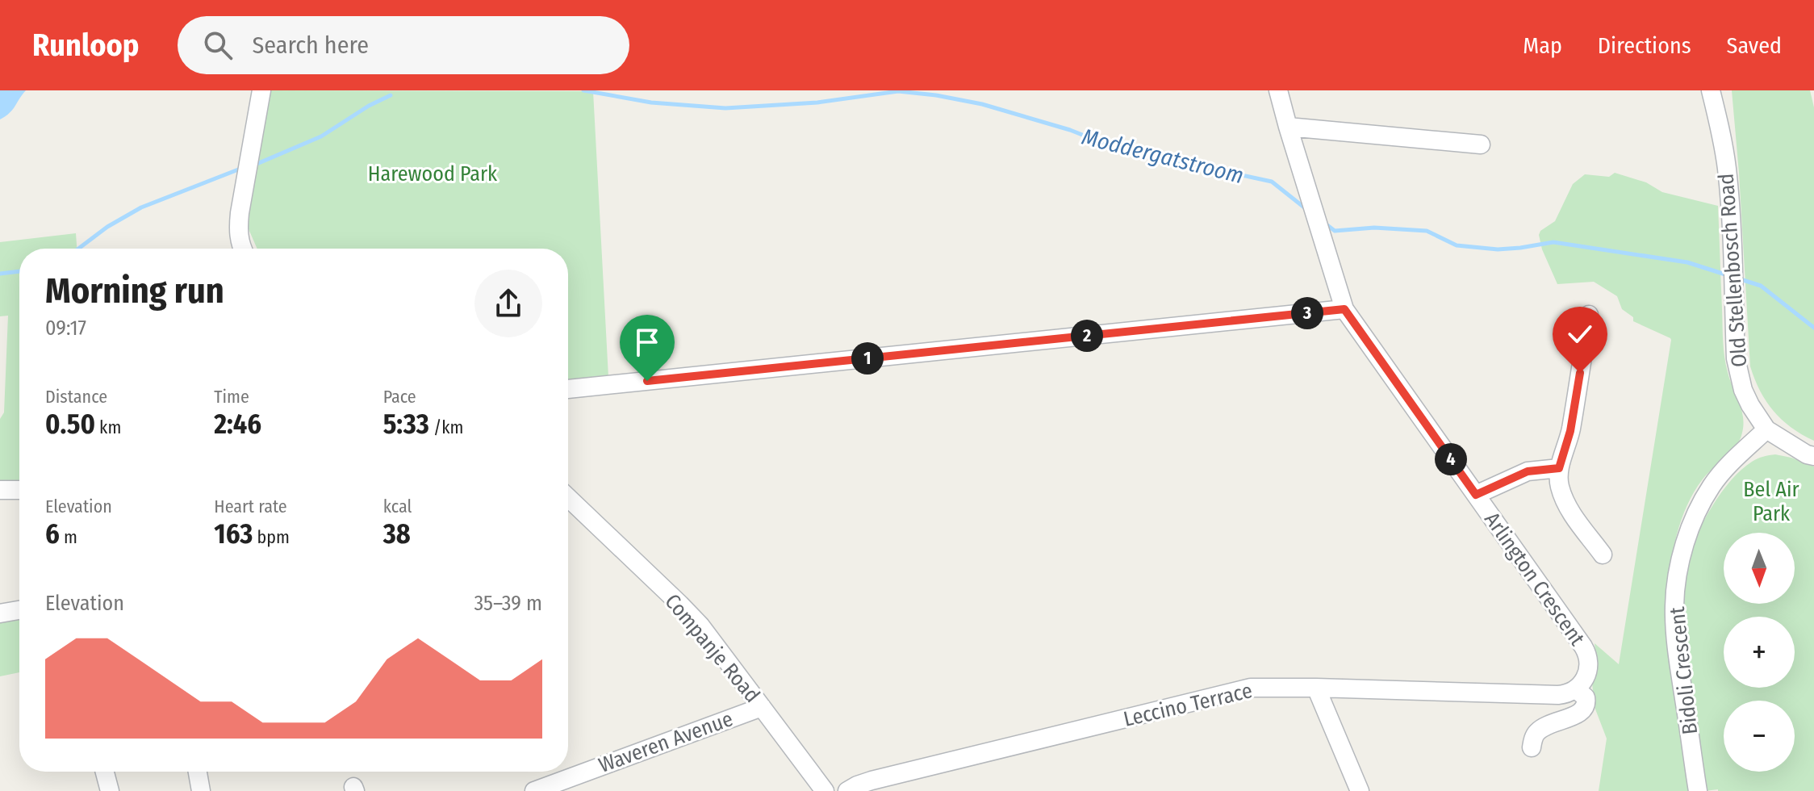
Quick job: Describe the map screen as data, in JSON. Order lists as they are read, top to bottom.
{
  "streets": {
    "street": [
      "Old Stellenbosch Road",
      "Arlington Crescent",
      "Companje Road",
      "Bidoli Crescent",
      "Leccino Terrace",
      "Waveren Avenue"
    ]
  },
  "crossings": [
    ["Old Stellenbosch Road", "Bidoli Crescent"],
    ["Arlington Crescent", "Leccino Terrace"],
    ["Companje Road", "Waveren Avenue"]
  ],
  "water": ["Moddergatstroom"],
  "parks": ["Harewood Park", "Bel Air Park"],
  "north": "bottom",
  "page": {
    "header": "Runloop",
    "search": "Search here",
    "nav": ["Map", "Directions", "Saved"],
    "heading": ["Morning run", "09:17"],
    "pins": [
      "3",
      "2",
      "1",
      "4"
    ],
    "stats": [
      ["Distance", "0.50 km"],
      ["Time", "2:46"],
      ["Pace", "5:33 /km"],
      ["Elevation", "6 m"],
      ["Heart rate", "163 bpm"],
      ["kcal", "38"]
    ],
    "map_buttons": ["+", "−"],
    "chart": ["Elevation", "35–39 m"]
  }
}
